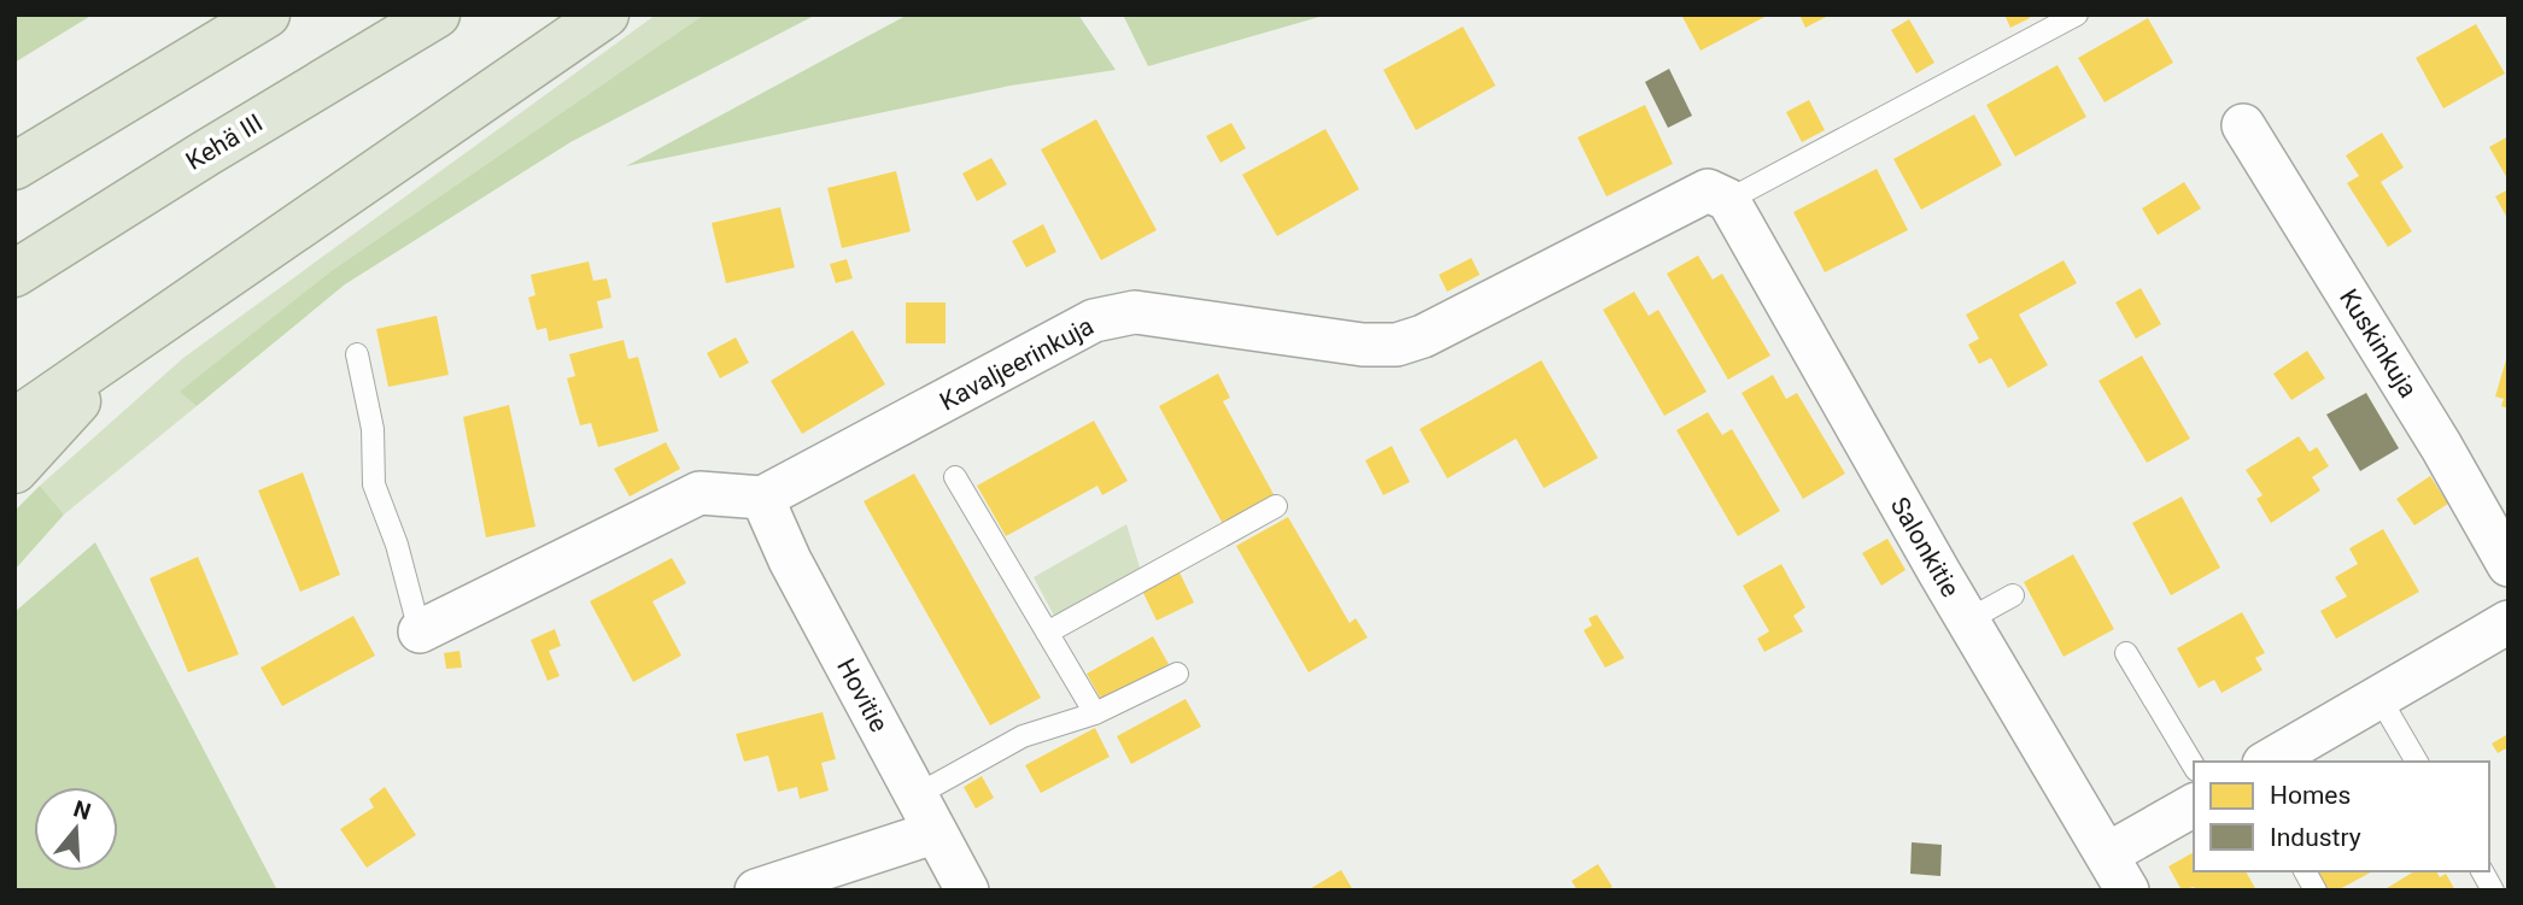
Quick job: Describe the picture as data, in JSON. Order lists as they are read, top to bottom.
{
  "streets": {
    "highway": ["Kehä III"],
    "street": [
      "Kuskinkuja",
      "Kavaljeerinkuja",
      "Salonkitie",
      "Hovitie"
    ]
  },
  "crossings": [
    ["Kavaljeerinkuja", "Salonkitie"],
    ["Kavaljeerinkuja", "Hovitie"]
  ],
  "legend": ["Homes", "Industry"],
  "north": "top"
}
